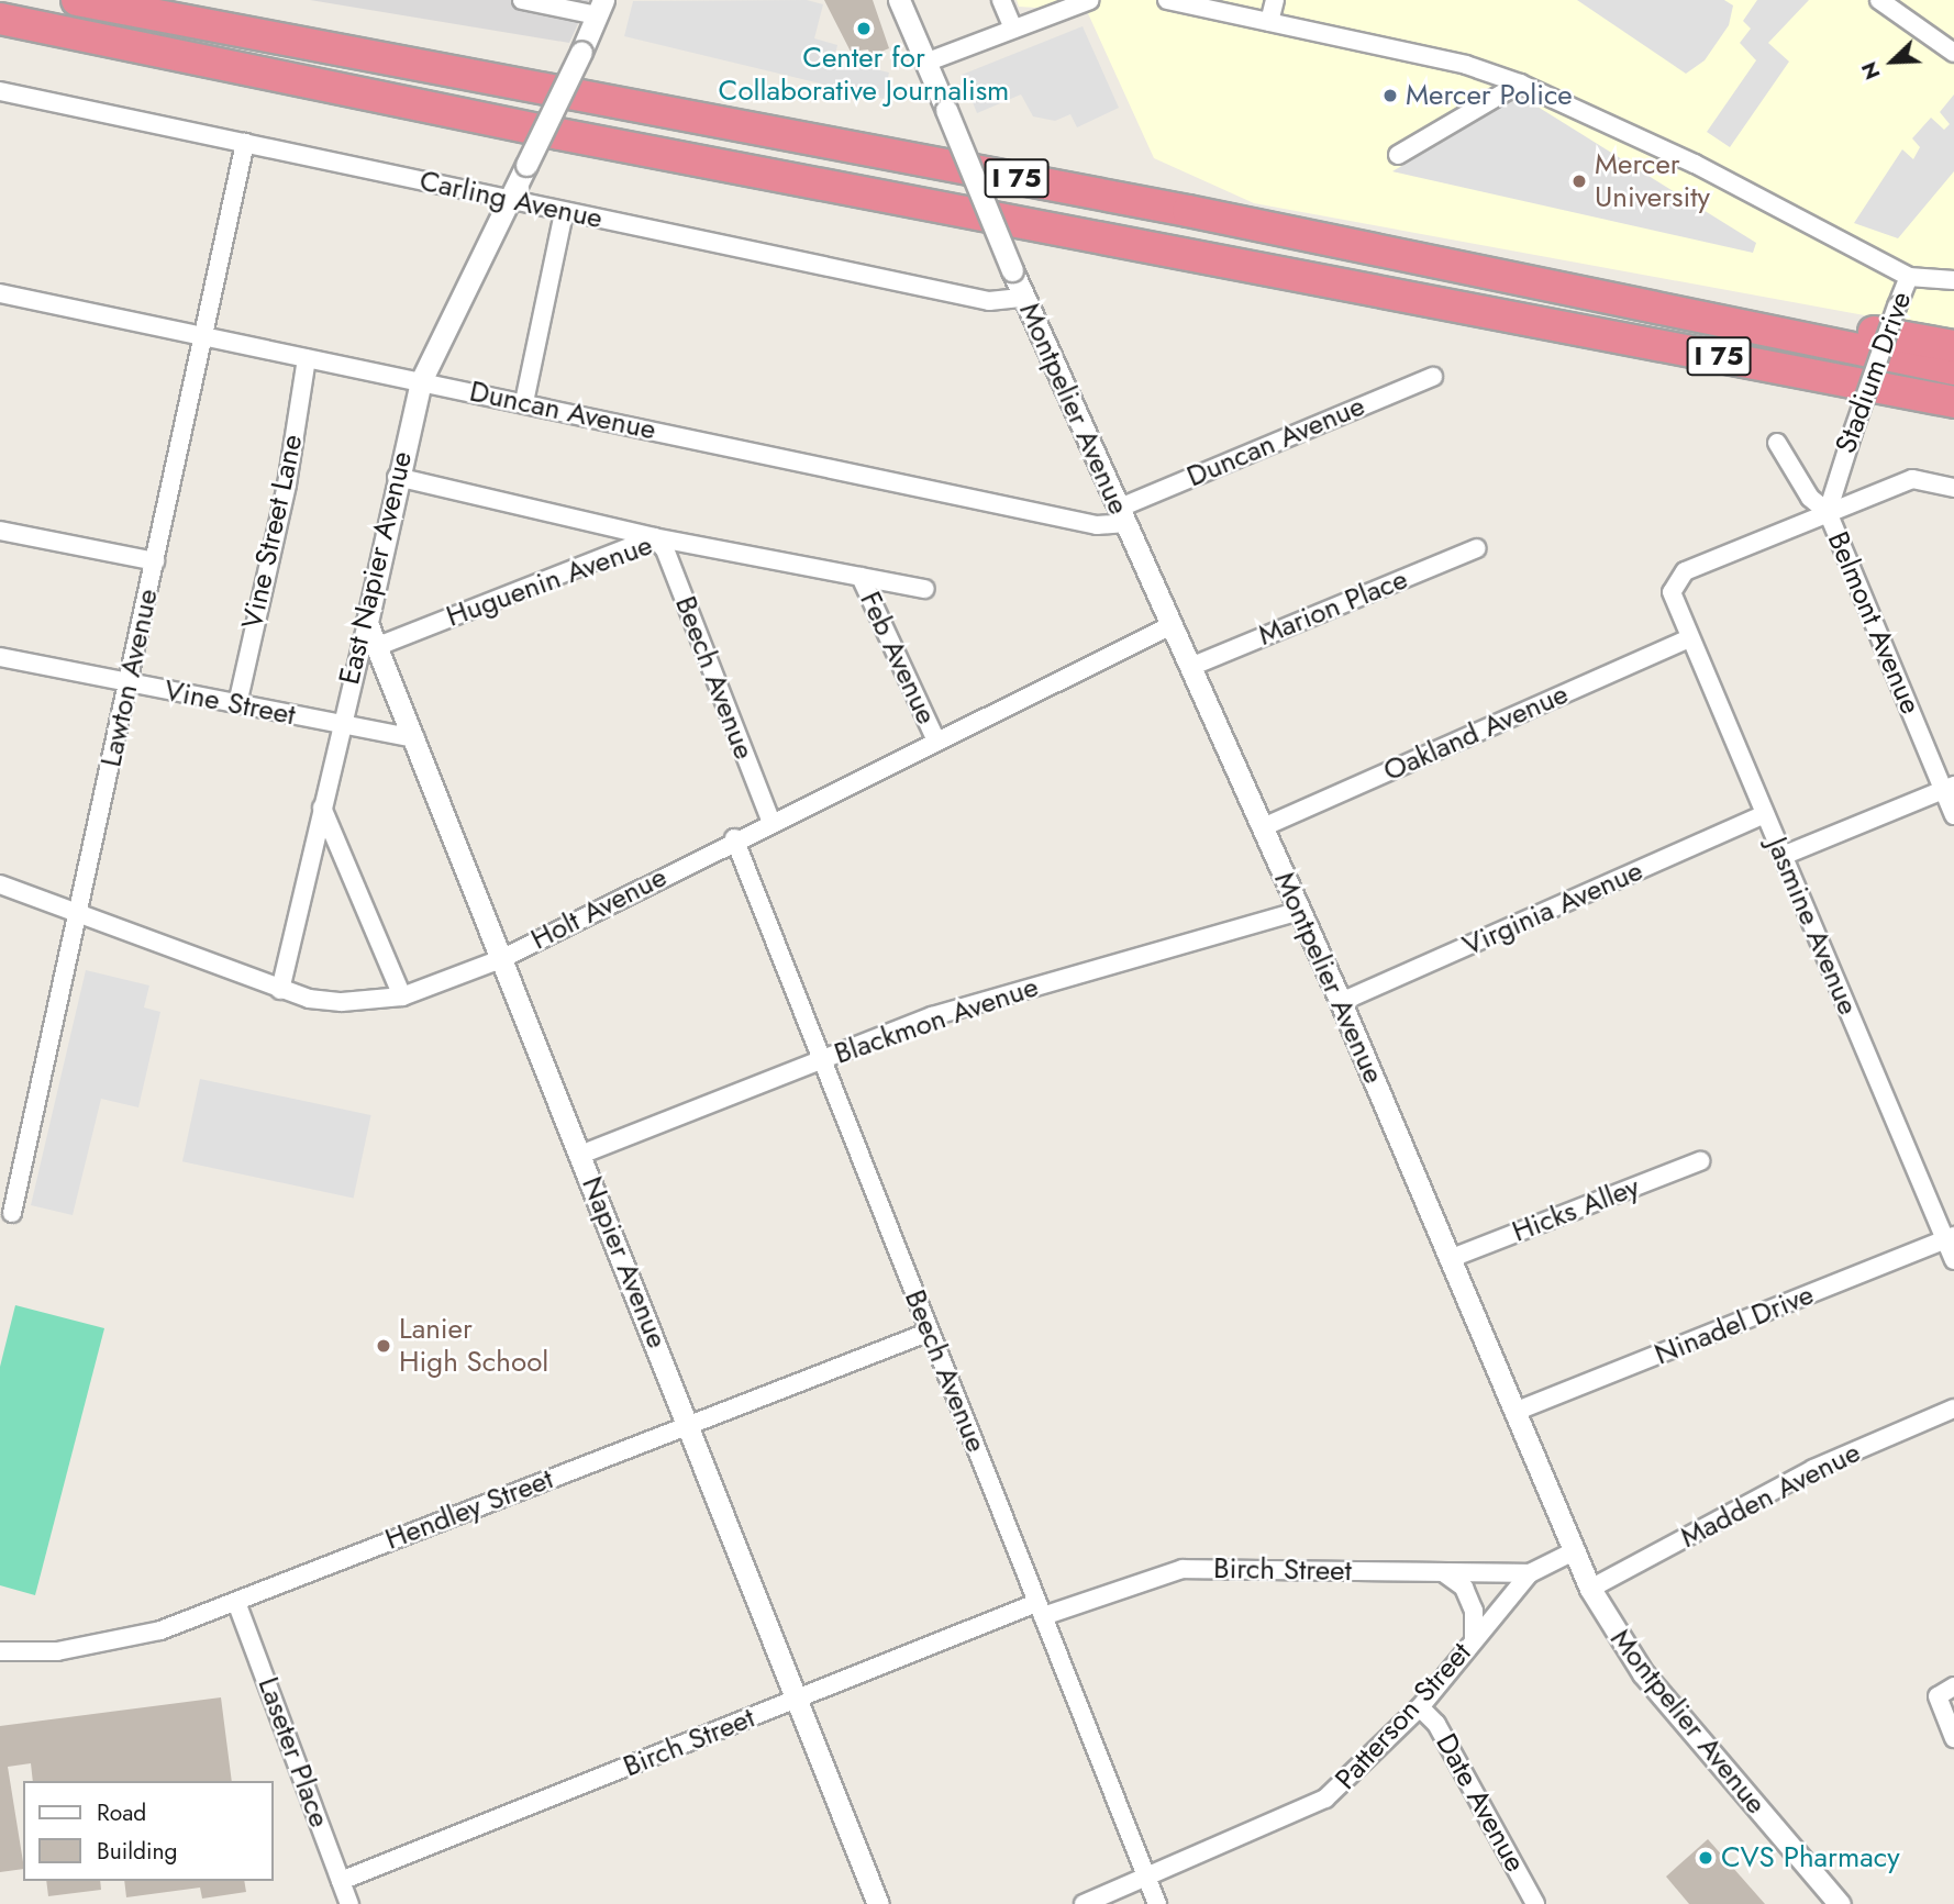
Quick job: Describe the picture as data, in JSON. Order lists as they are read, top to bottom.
{
  "streets": {
    "highway": ["I 75"],
    "street": [
      "Carling Avenue",
      "Stadium Drive",
      "Montpelier Avenue",
      "Duncan Avenue",
      "Vine Street Lane",
      "East Napier Avenue",
      "Huguenin Avenue",
      "Marion Place",
      "Belmont Avenue",
      "Feb Avenue",
      "Lawton Avenue",
      "Beech Avenue",
      "Vine Street",
      "Oakland Avenue",
      "Holt Avenue",
      "Virginia Avenue",
      "Jasmine Avenue",
      "Blackmon Avenue",
      "Hicks Alley",
      "Napier Avenue",
      "Ninadel Drive",
      "Madden Avenue",
      "Hendley Street",
      "Birch Street",
      "Patterson Street",
      "Laseter Place",
      "Date Avenue"
    ]
  },
  "crossings": [
    ["Carling Avenue", "Montpelier Avenue"],
    ["Carling Avenue", "East Napier Avenue"],
    ["Carling Avenue", "Lawton Avenue"],
    ["Stadium Drive", "Belmont Avenue"],
    ["Stadium Drive", "Jasmine Avenue"],
    ["Montpelier Avenue", "Duncan Avenue"],
    ["Montpelier Avenue", "Marion Place"],
    ["Montpelier Avenue", "Oakland Avenue"],
    ["Montpelier Avenue", "Holt Avenue"],
    ["Montpelier Avenue", "Virginia Avenue"],
    ["Montpelier Avenue", "Blackmon Avenue"],
    ["Montpelier Avenue", "Hicks Alley"],
    ["Montpelier Avenue", "Ninadel Drive"],
    ["Montpelier Avenue", "Madden Avenue"],
    ["Montpelier Avenue", "Patterson Street"],
    ["Duncan Avenue", "Vine Street Lane"],
    ["Duncan Avenue", "East Napier Avenue"],
    ["Duncan Avenue", "Lawton Avenue"],
    ["Vine Street Lane", "Vine Street"],
    ["East Napier Avenue", "Vine Street"],
    ["East Napier Avenue", "Holt Avenue"],
    ["East Napier Avenue", "Napier Avenue"],
    ["Huguenin Avenue", "Feb Avenue"],
    ["Huguenin Avenue", "Beech Avenue"],
    ["Huguenin Avenue", "Napier Avenue"],
    ["Belmont Avenue", "Jasmine Avenue"],
    ["Feb Avenue", "Holt Avenue"],
    ["Lawton Avenue", "Vine Street"],
    ["Lawton Avenue", "Holt Avenue"],
    ["Beech Avenue", "Holt Avenue"],
    ["Beech Avenue", "Blackmon Avenue"],
    ["Beech Avenue", "Hendley Street"],
    ["Beech Avenue", "Birch Street"],
    ["Beech Avenue", "Patterson Street"],
    ["Vine Street", "Napier Avenue"],
    ["Oakland Avenue", "Jasmine Avenue"],
    ["Holt Avenue", "Napier Avenue"],
    ["Virginia Avenue", "Jasmine Avenue"],
    ["Jasmine Avenue", "Ninadel Drive"],
    ["Blackmon Avenue", "Napier Avenue"],
    ["Napier Avenue", "Hendley Street"],
    ["Napier Avenue", "Birch Street"],
    ["Hendley Street", "Laseter Place"],
    ["Birch Street", "Patterson Street"],
    ["Birch Street", "Laseter Place"],
    ["Patterson Street", "Date Avenue"]
  ],
  "places": [
    "Center for Collaborative Journalism",
    "Mercer Police",
    "Mercer University",
    "Lanier High School",
    "CVS Pharmacy"
  ],
  "legend": ["Road", "Building"],
  "north": "bottom left"
}
